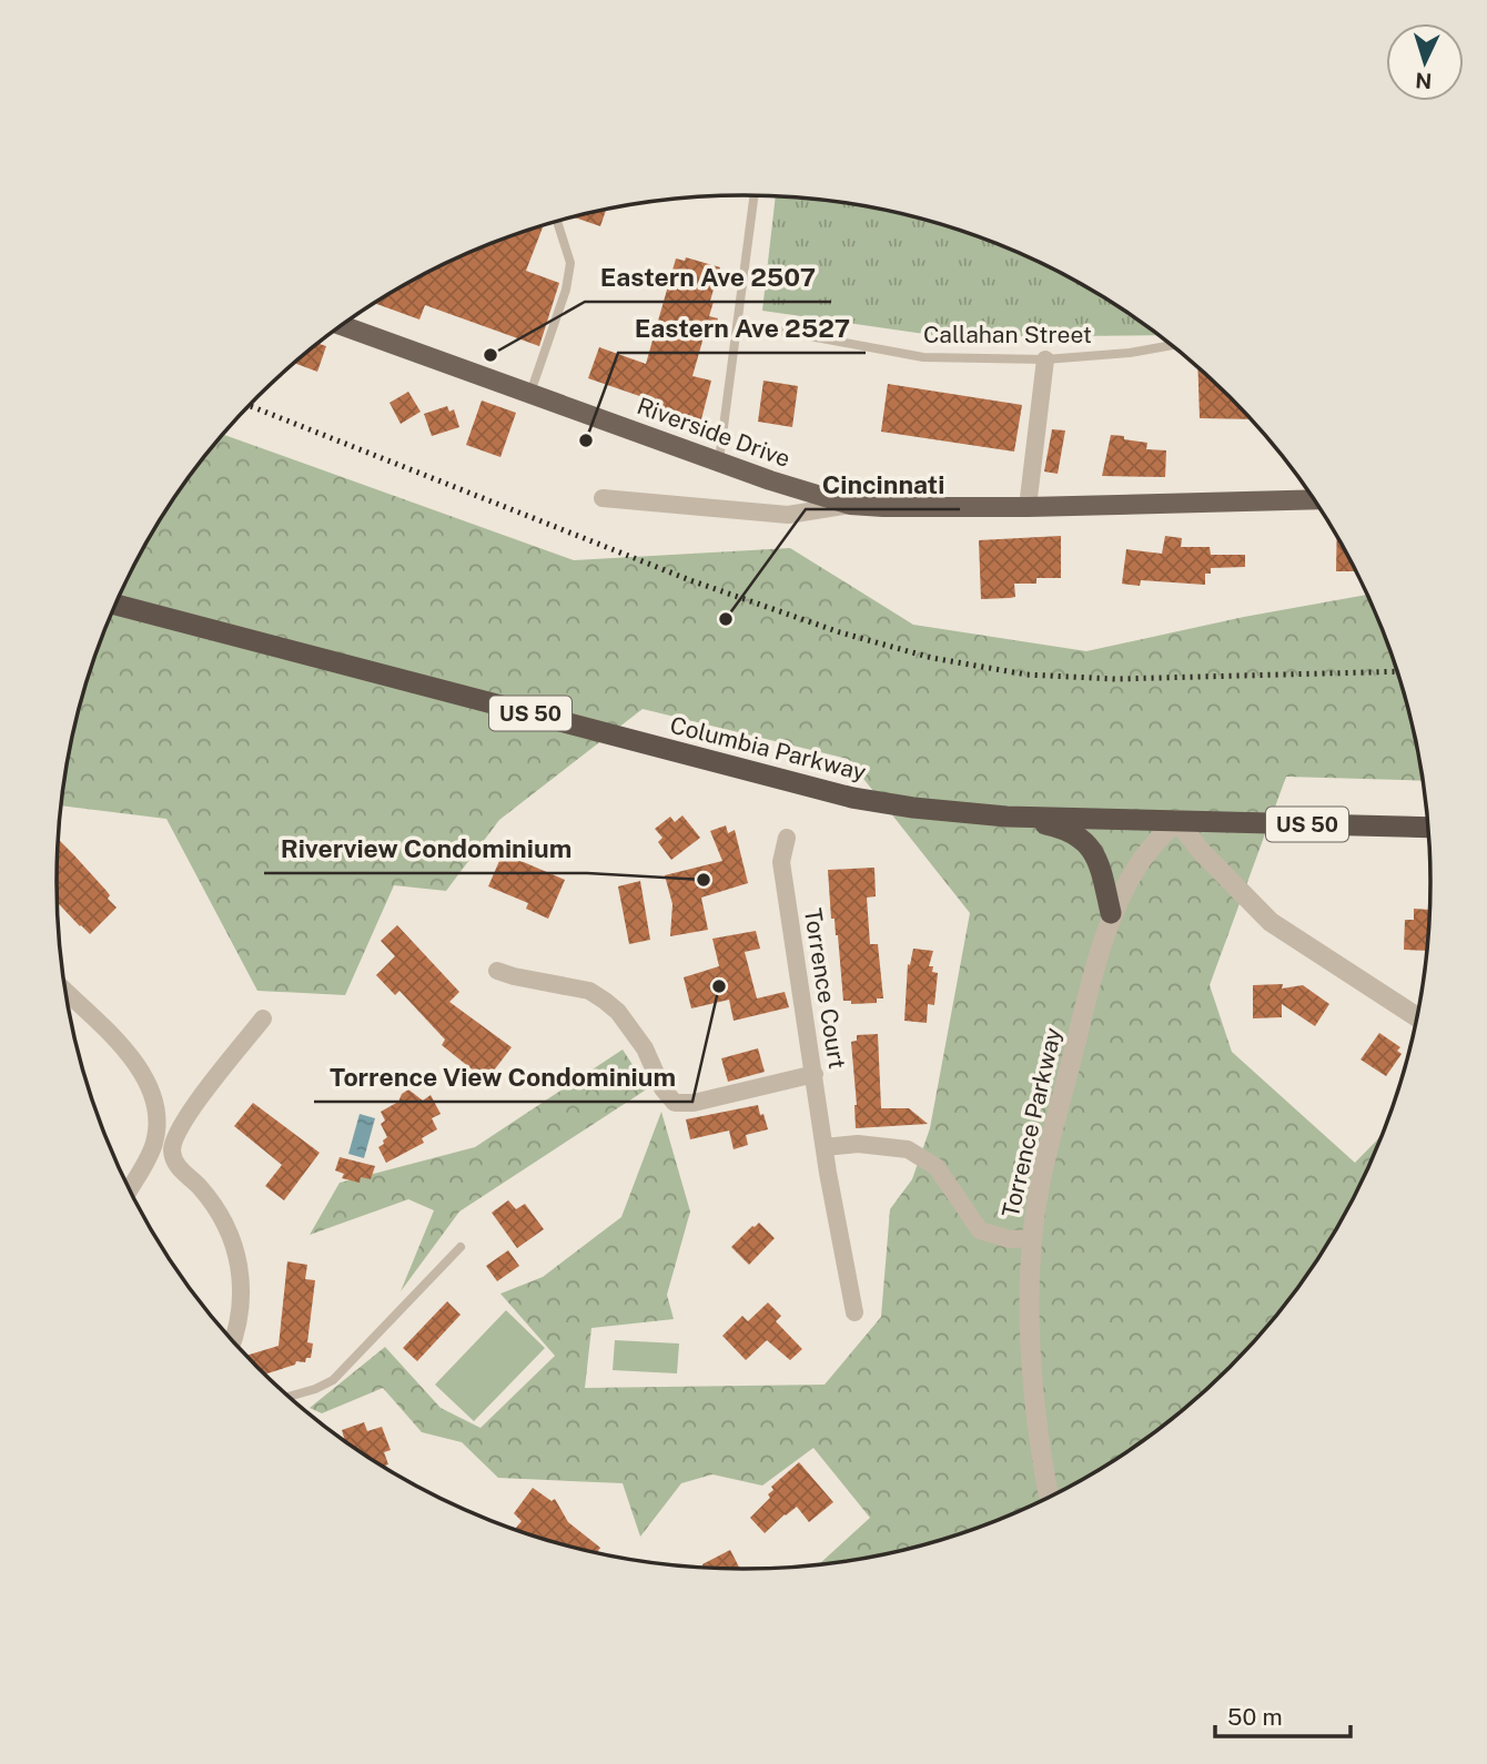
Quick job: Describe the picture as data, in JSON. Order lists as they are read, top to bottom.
{
  "streets": {
    "highway": ["US 50", "Columbia Parkway"],
    "main road": ["Riverside Drive"],
    "street": ["Torrence Court", "Torrence Parkway"],
    "lane": ["Callahan Street"]
  },
  "crossings": [
    ["Columbia Parkway", "Torrence Parkway"]
  ],
  "places": [
    "Eastern Ave 2507",
    "Eastern Ave 2527",
    "Cincinnati",
    "Riverview Condominium",
    "Torrence View Condominium"
  ],
  "scale_bar": "50 m",
  "north": "bottom"
}
